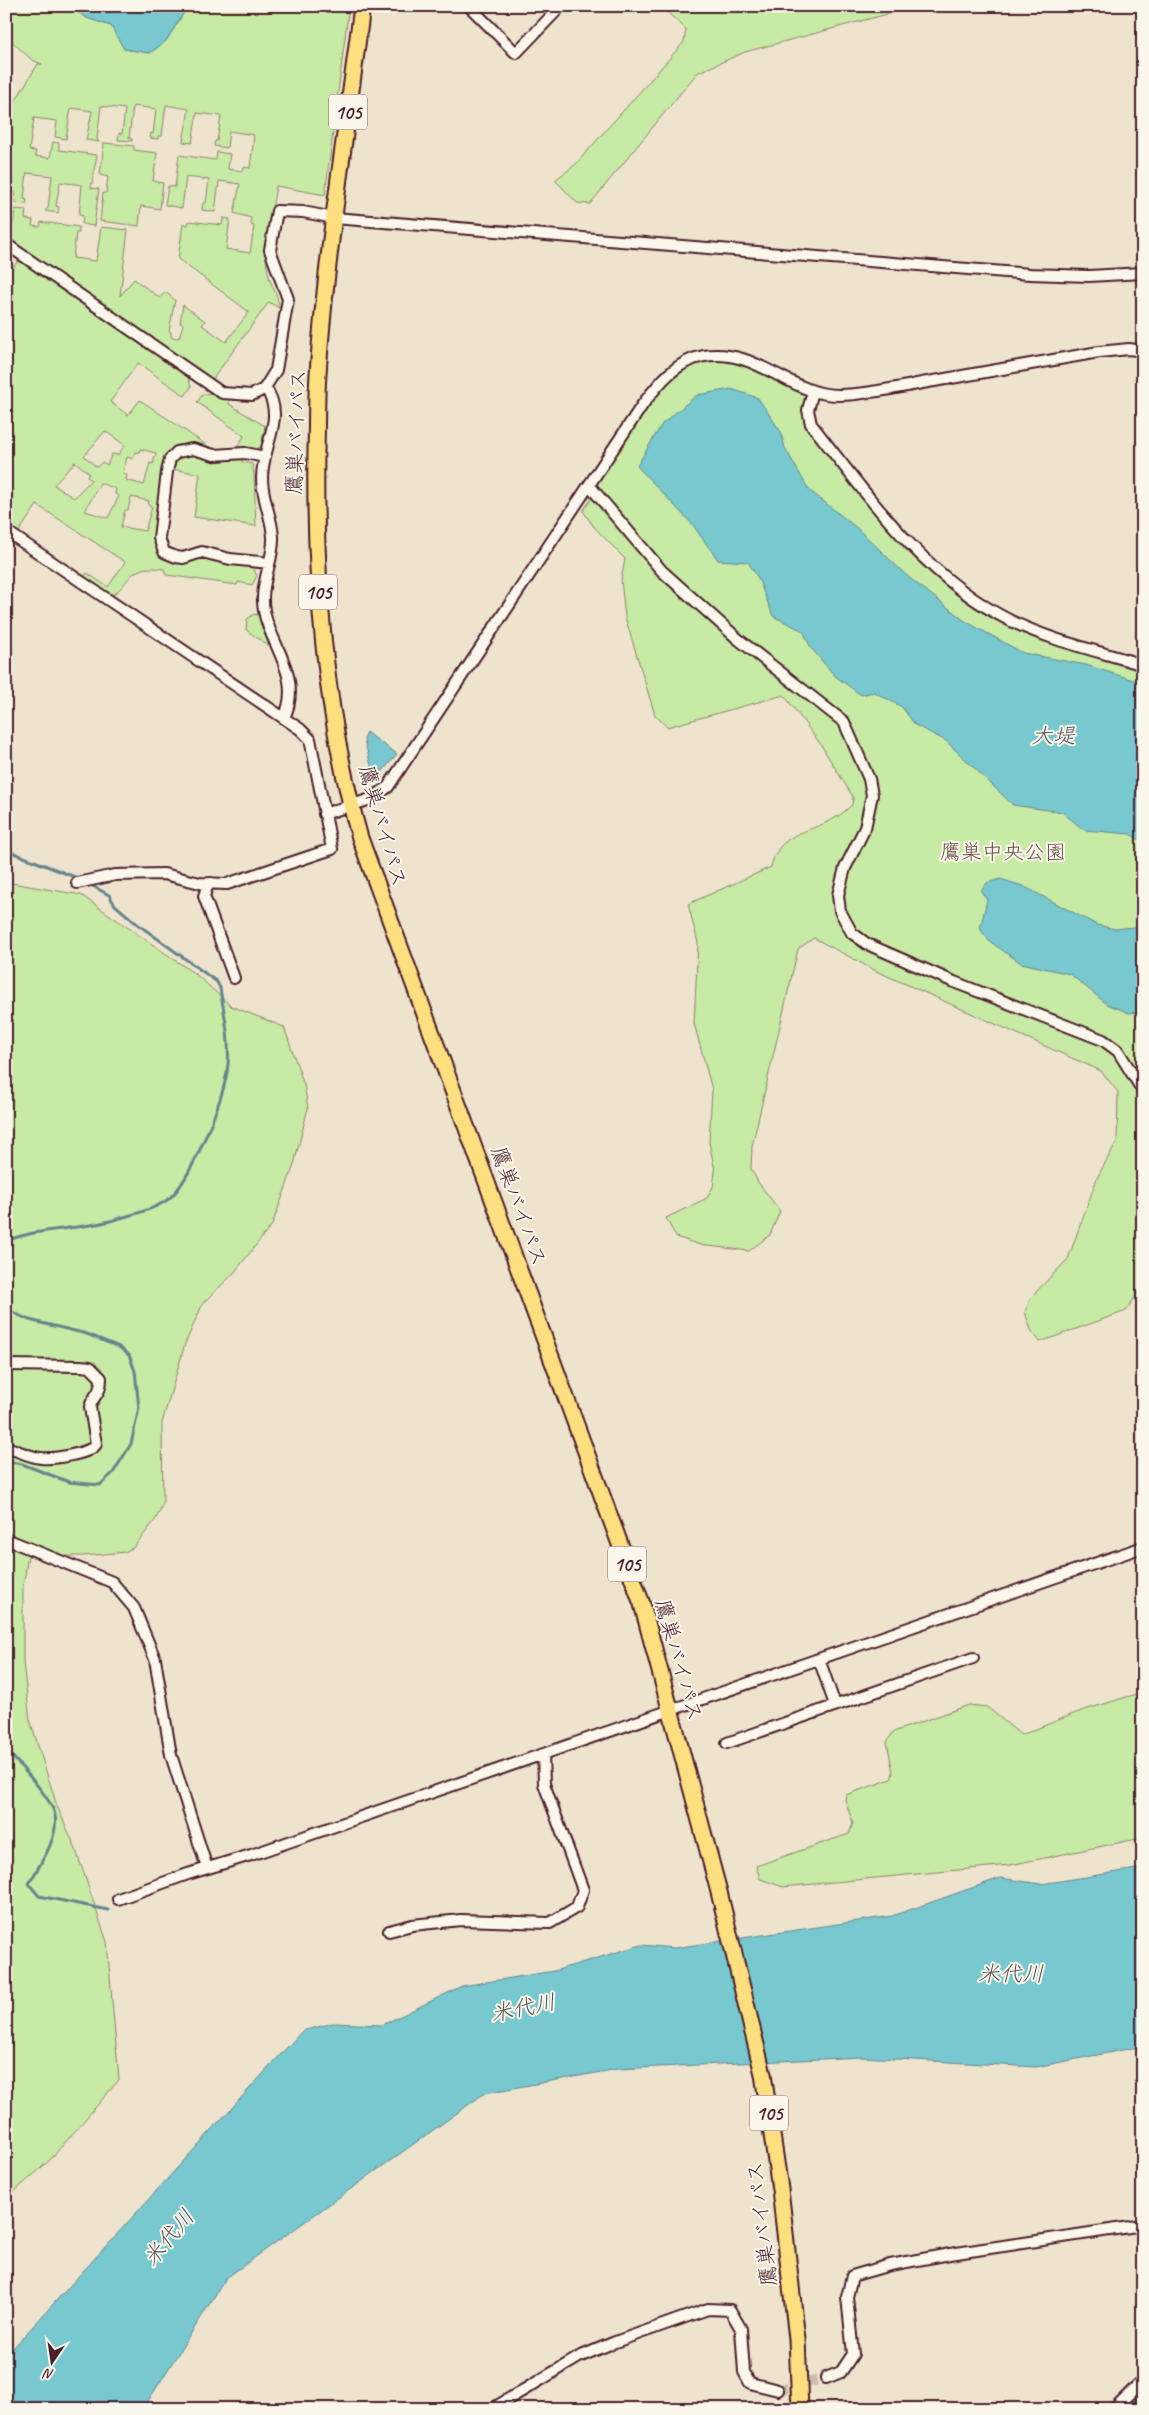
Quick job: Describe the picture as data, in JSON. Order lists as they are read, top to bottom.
{
  "streets": {
    "highway": ["105", "鷹巣バイパス"]
  },
  "water": ["大堤", "米代川"],
  "parks": ["鷹巣中央公園"],
  "north": "bottom"
}
